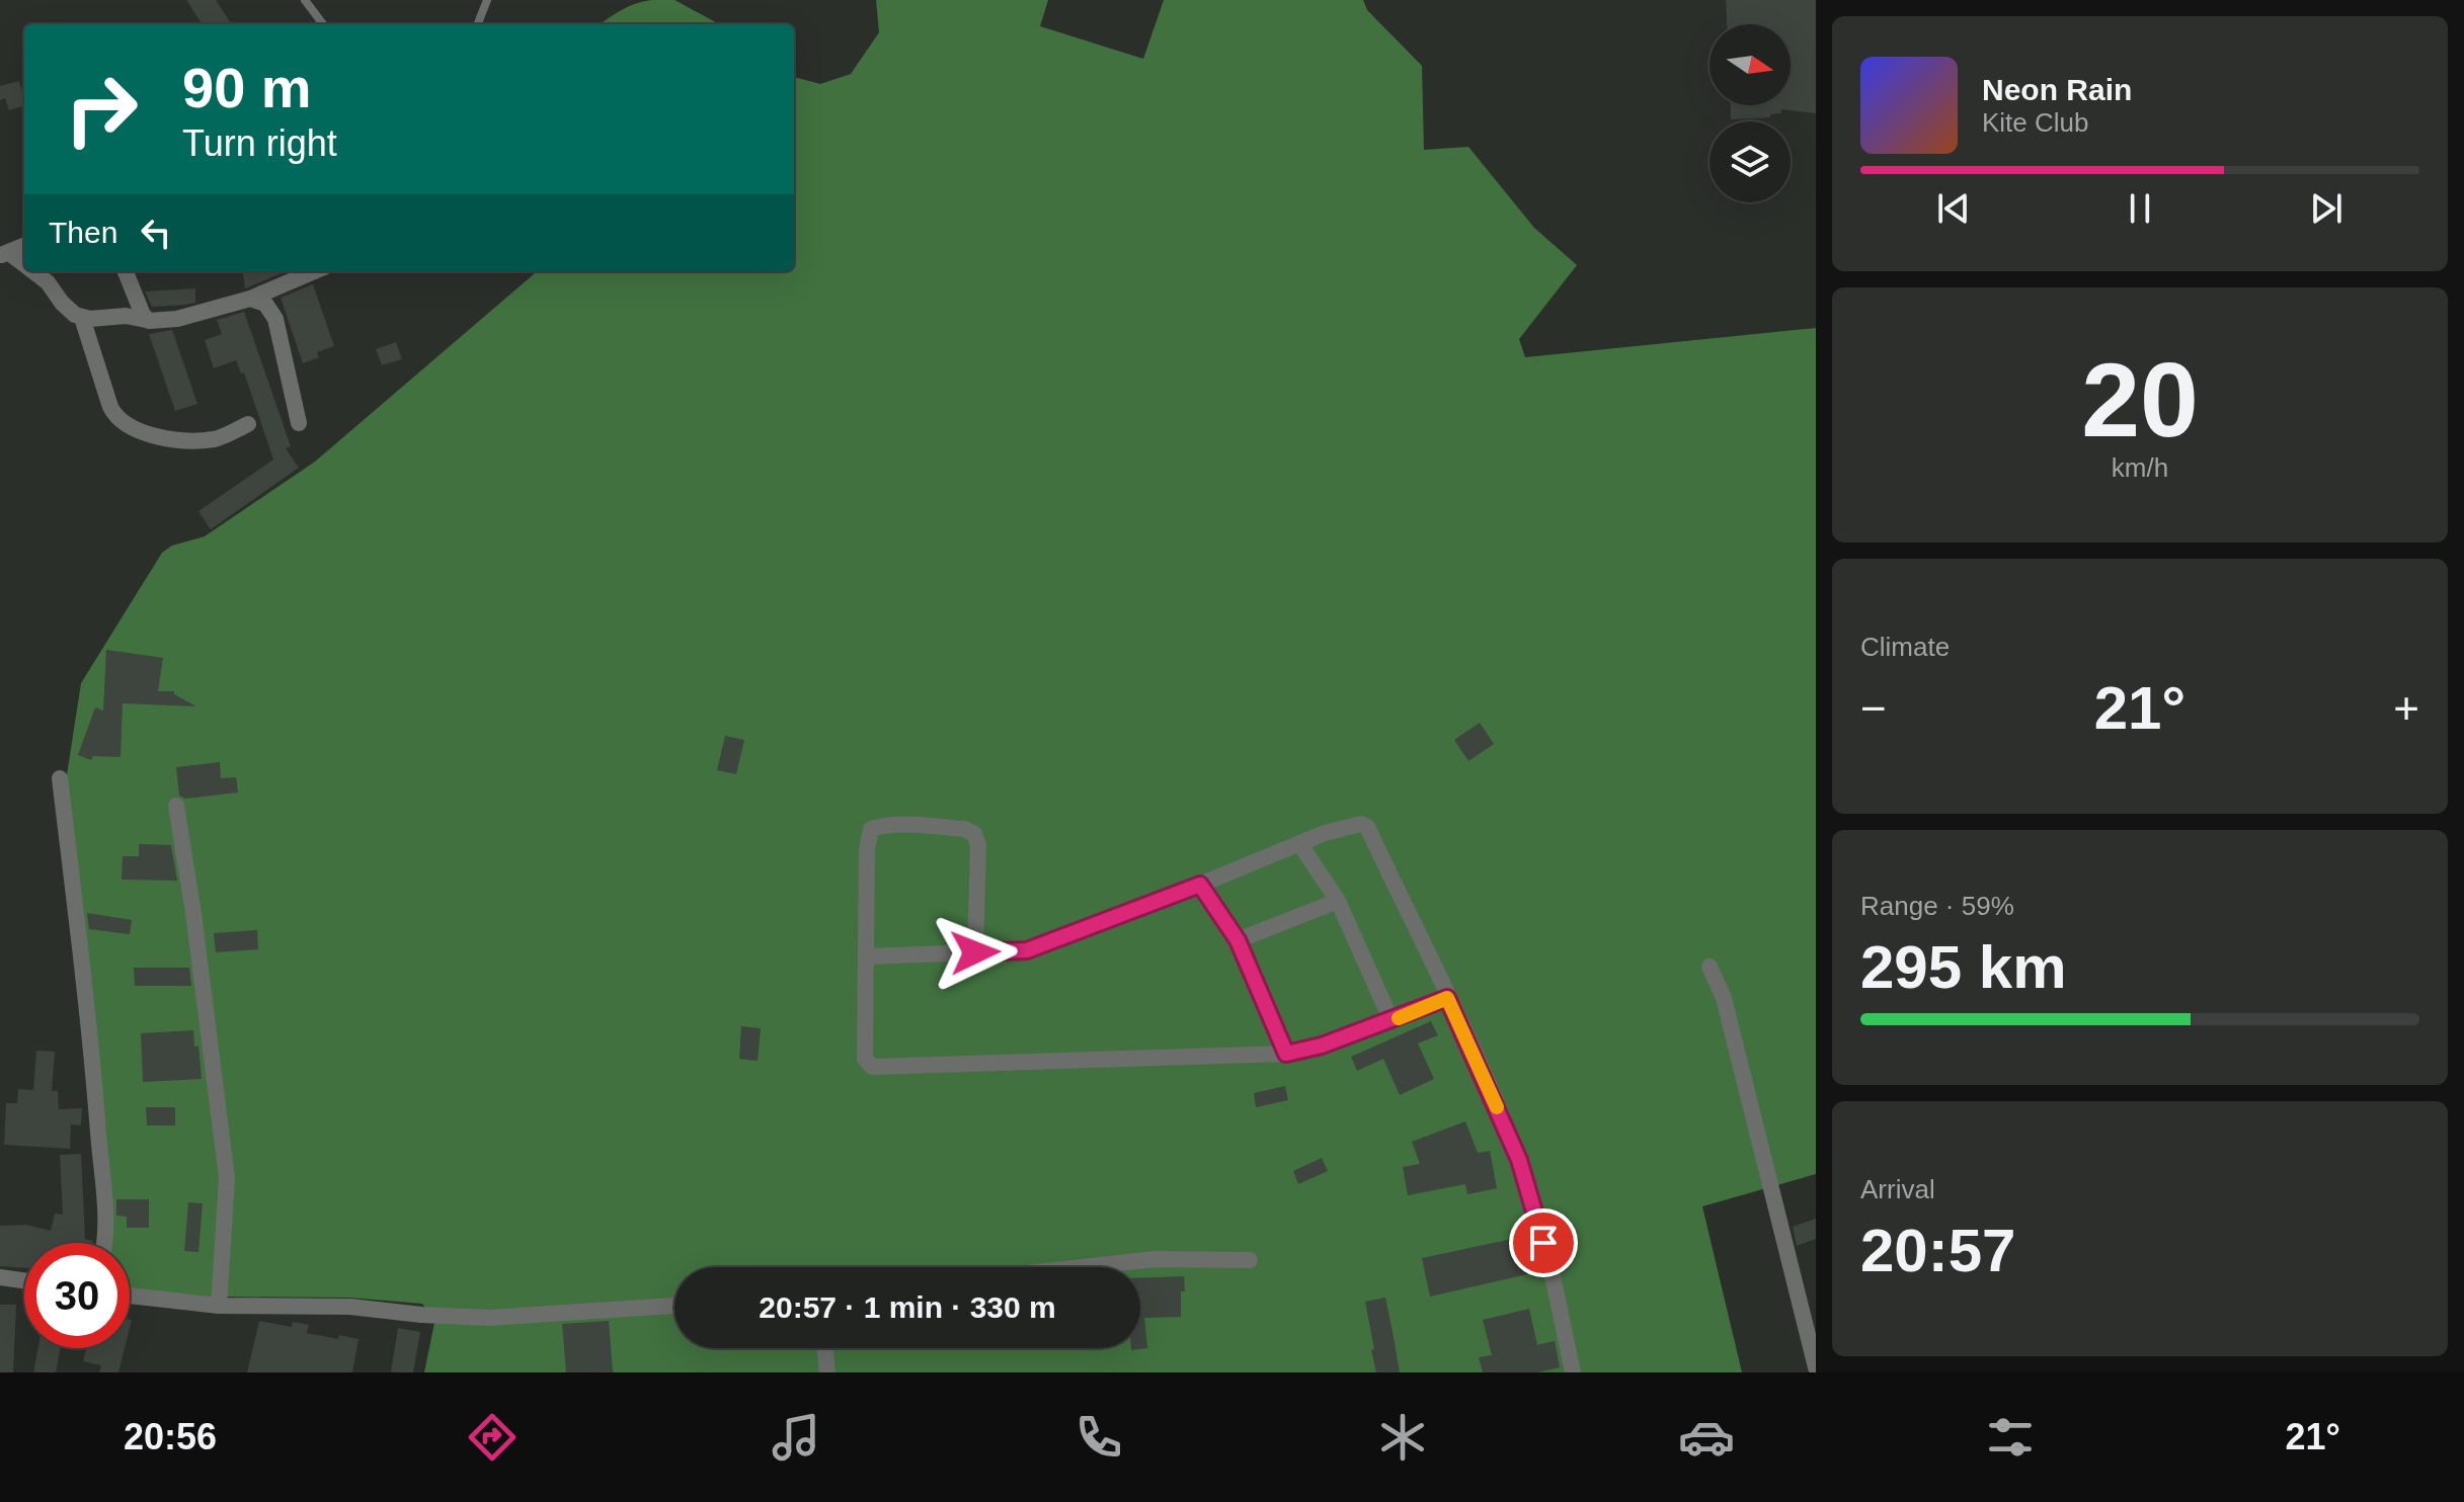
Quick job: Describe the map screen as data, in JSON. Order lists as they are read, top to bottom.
{
  "north": "right",
  "page": {
    "turn": ["90 m", "Turn right"],
    "song": ["Neon Rain", "Kite Club"],
    "then": "Then",
    "tile": [
      ["20", "km/h"],
      "Climate",
      ["Range · 59%", "295 km"],
      ["Arrival", "20:57"]
    ],
    "heat": ["−", "21°", "+"],
    "limit": "30",
    "trip": "20:57 · 1 min · 330 m",
    "tabs": ["20:56", "21°"]
  }
}
